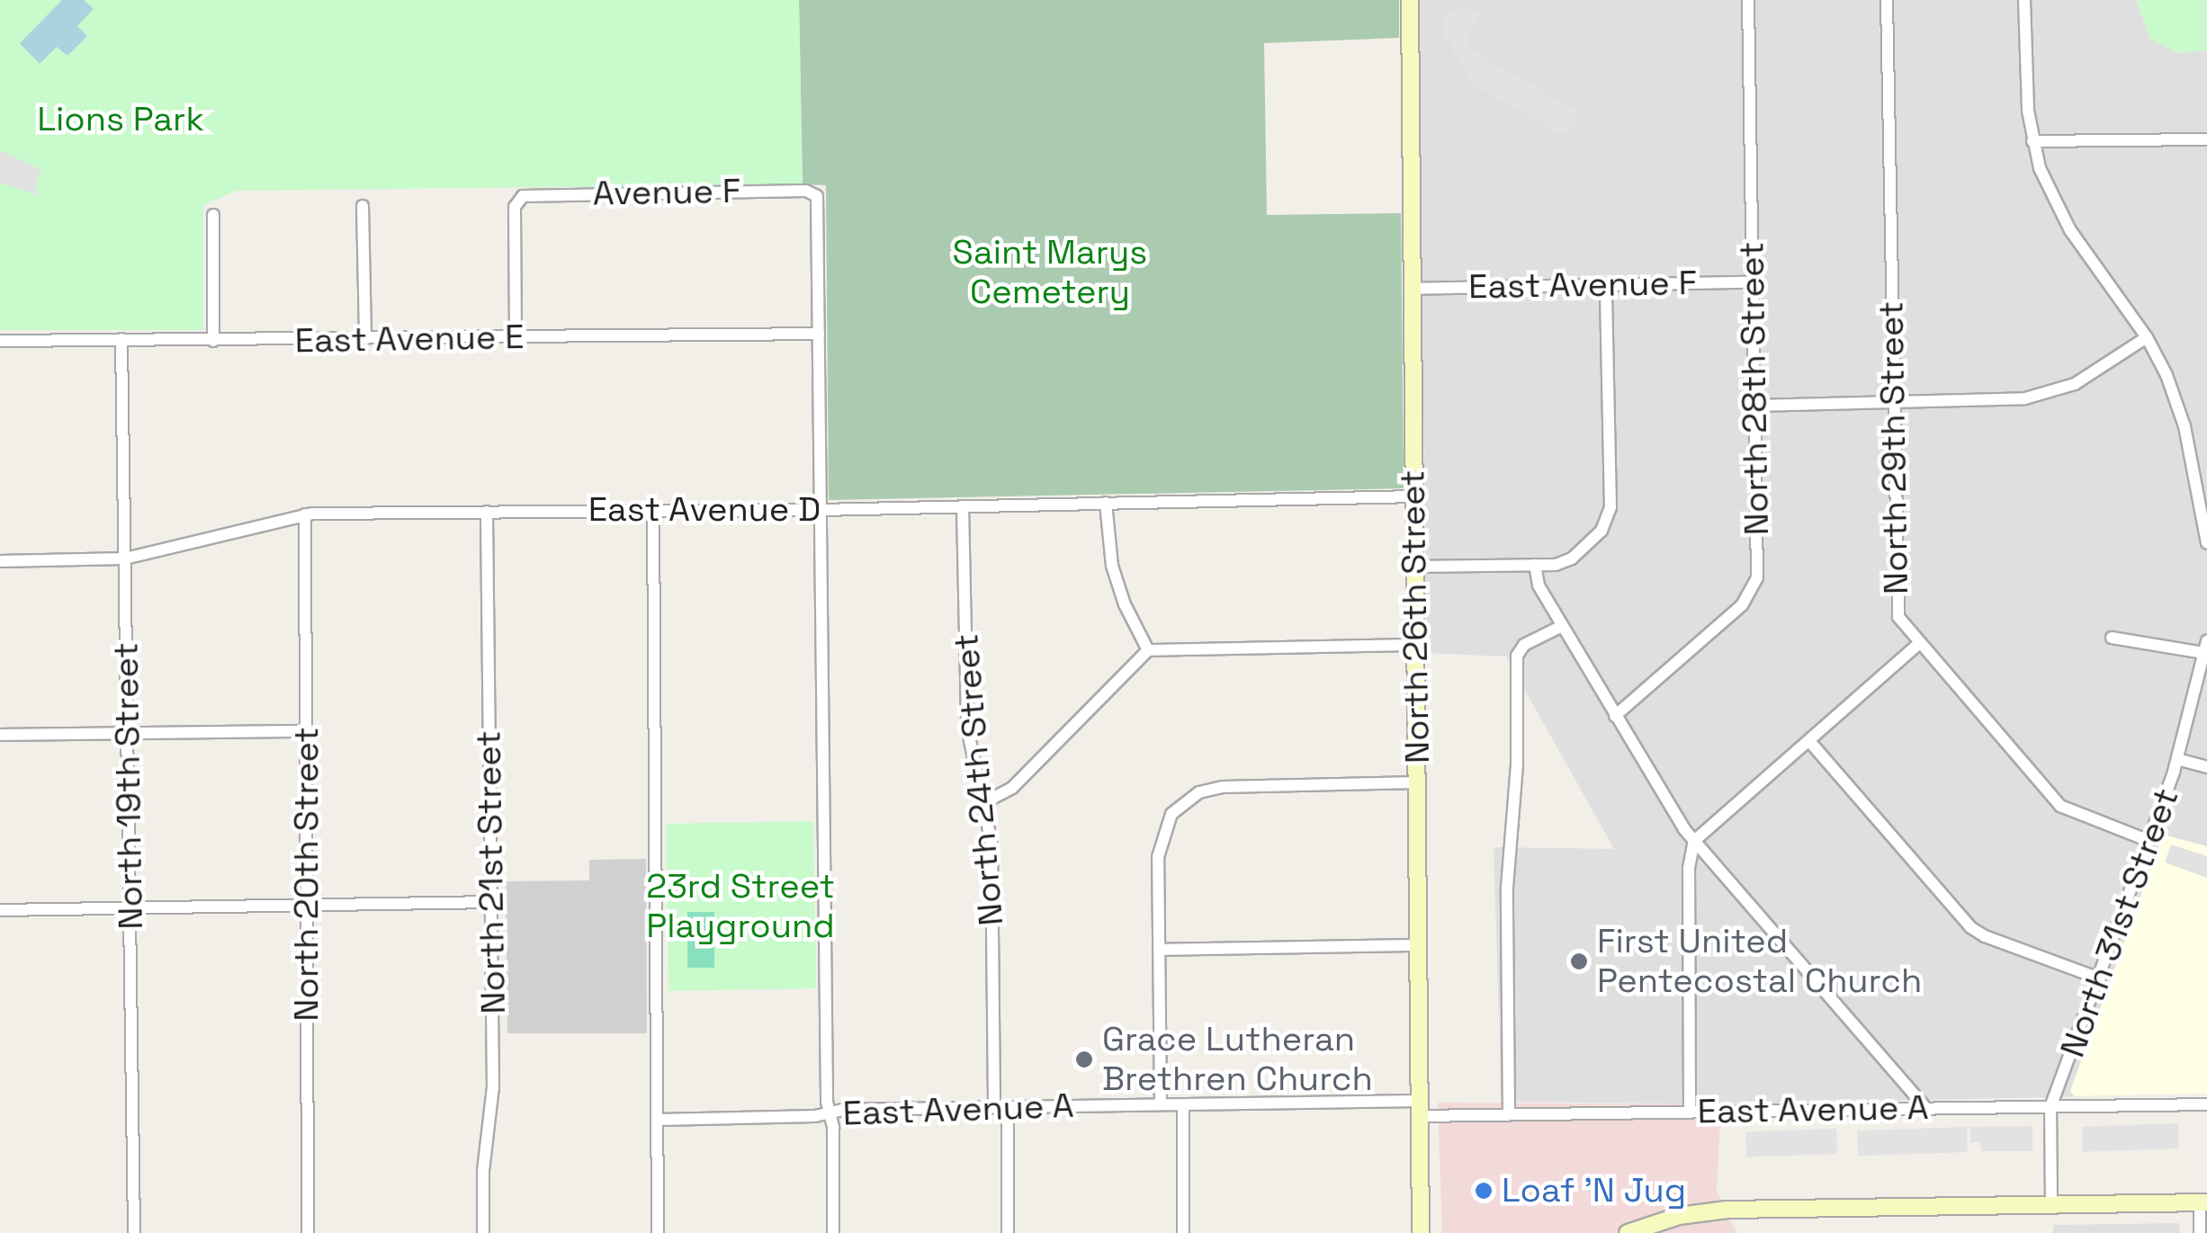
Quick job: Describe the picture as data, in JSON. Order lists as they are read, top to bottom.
{
  "streets": {
    "street": [
      "Avenue F",
      "East Avenue F",
      "East Avenue E",
      "North 28th Street",
      "North 29th Street",
      "East Avenue D",
      "North 26th Street",
      "North 24th Street",
      "North 19th Street",
      "North 21st Street",
      "North 20th Street",
      "North 31st Street",
      "East Avenue A"
    ]
  },
  "crossings": [
    ["Avenue F", "East Avenue E"],
    ["East Avenue F", "North 28th Street"],
    ["East Avenue F", "North 26th Street"],
    ["East Avenue E", "North 19th Street"],
    ["East Avenue D", "North 26th Street"],
    ["East Avenue D", "North 24th Street"],
    ["East Avenue D", "North 19th Street"],
    ["East Avenue D", "North 21st Street"],
    ["East Avenue D", "North 20th Street"],
    ["North 26th Street", "East Avenue A"],
    ["North 24th Street", "East Avenue A"],
    ["North 31st Street", "East Avenue A"]
  ],
  "parks": ["Lions Park", "Saint Marys Cemetery", "23rd Street Playground"],
  "places": ["First United Pentecostal Church", "Grace Lutheran Brethren Church", "Loaf 'N Jug"]
}
